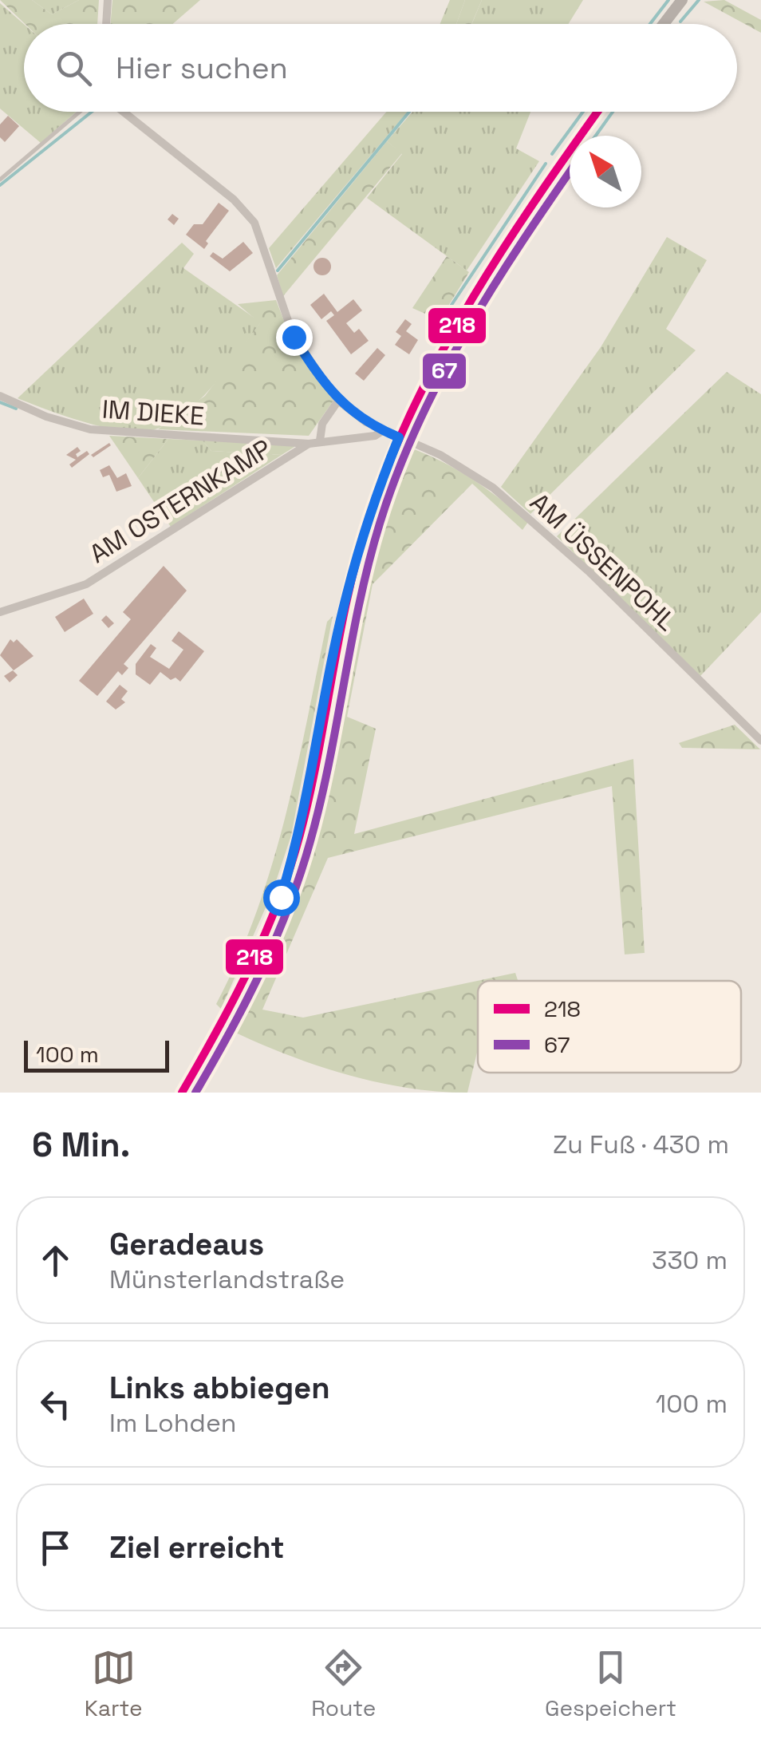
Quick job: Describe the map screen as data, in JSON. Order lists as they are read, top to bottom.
{
  "streets": {
    "street": ["IM DIEKE", "AM OSTERNKAMP", "AM ÜSSENPOHL"]
  },
  "crossings": [
    ["IM DIEKE", "AM OSTERNKAMP"],
    ["AM OSTERNKAMP", "AM ÜSSENPOHL"]
  ],
  "lines": ["transit line 218", "transit line 67"],
  "legend": ["218", "67"],
  "scale_bar": "100 m",
  "north": "top left",
  "page": {
    "search": "Hier suchen",
    "scale": "100 m",
    "heading": ["6 Min.", "Zu Fuß · 430 m"],
    "list": [
      ["Geradeaus", "Münsterlandstraße", "330 m"],
      ["Links abbiegen", "Im Lohden", "100 m"],
      "Ziel erreicht"
    ],
    "nav": ["Karte", "Route", "Gespeichert"]
  }
}
